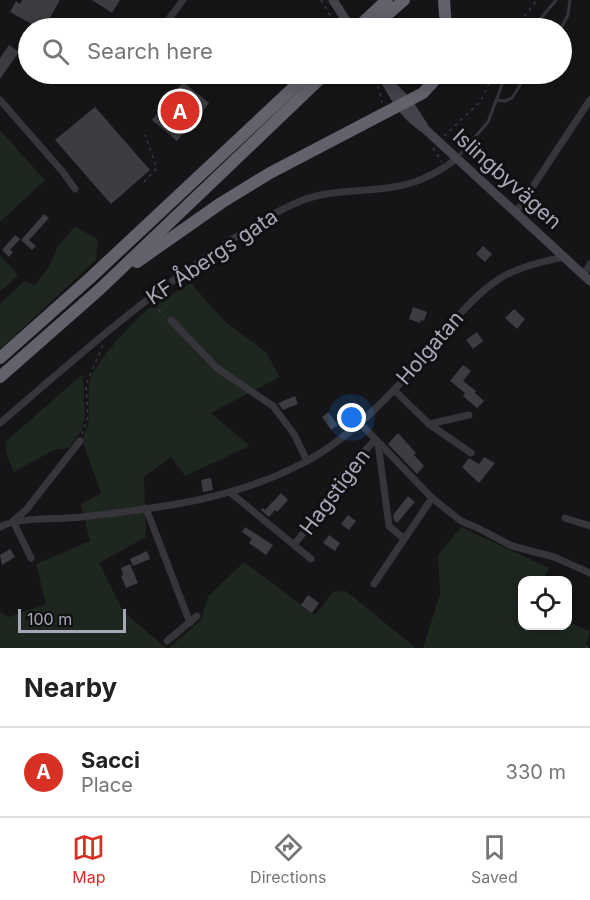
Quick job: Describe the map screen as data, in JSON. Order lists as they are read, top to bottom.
{
  "streets": {
    "street": [
      "Islingbyvägen",
      "KF Åbergs gata",
      "Holgatan",
      "Hagstigen"
    ]
  },
  "crossings": [
    ["Islingbyvägen", "KF Åbergs gata"],
    ["Islingbyvägen", "Holgatan"],
    ["Holgatan", "Hagstigen"]
  ],
  "scale_bar": "100 m",
  "page": {
    "search": "Search here",
    "pins": "A",
    "scale": "100 m",
    "heading": "Nearby",
    "list": [
      {
        "mark": "A",
        "name": "Sacci",
        "note": "Place",
        "value": "330 m"
      }
    ],
    "nav": ["Map", "Directions", "Saved"]
  }
}
